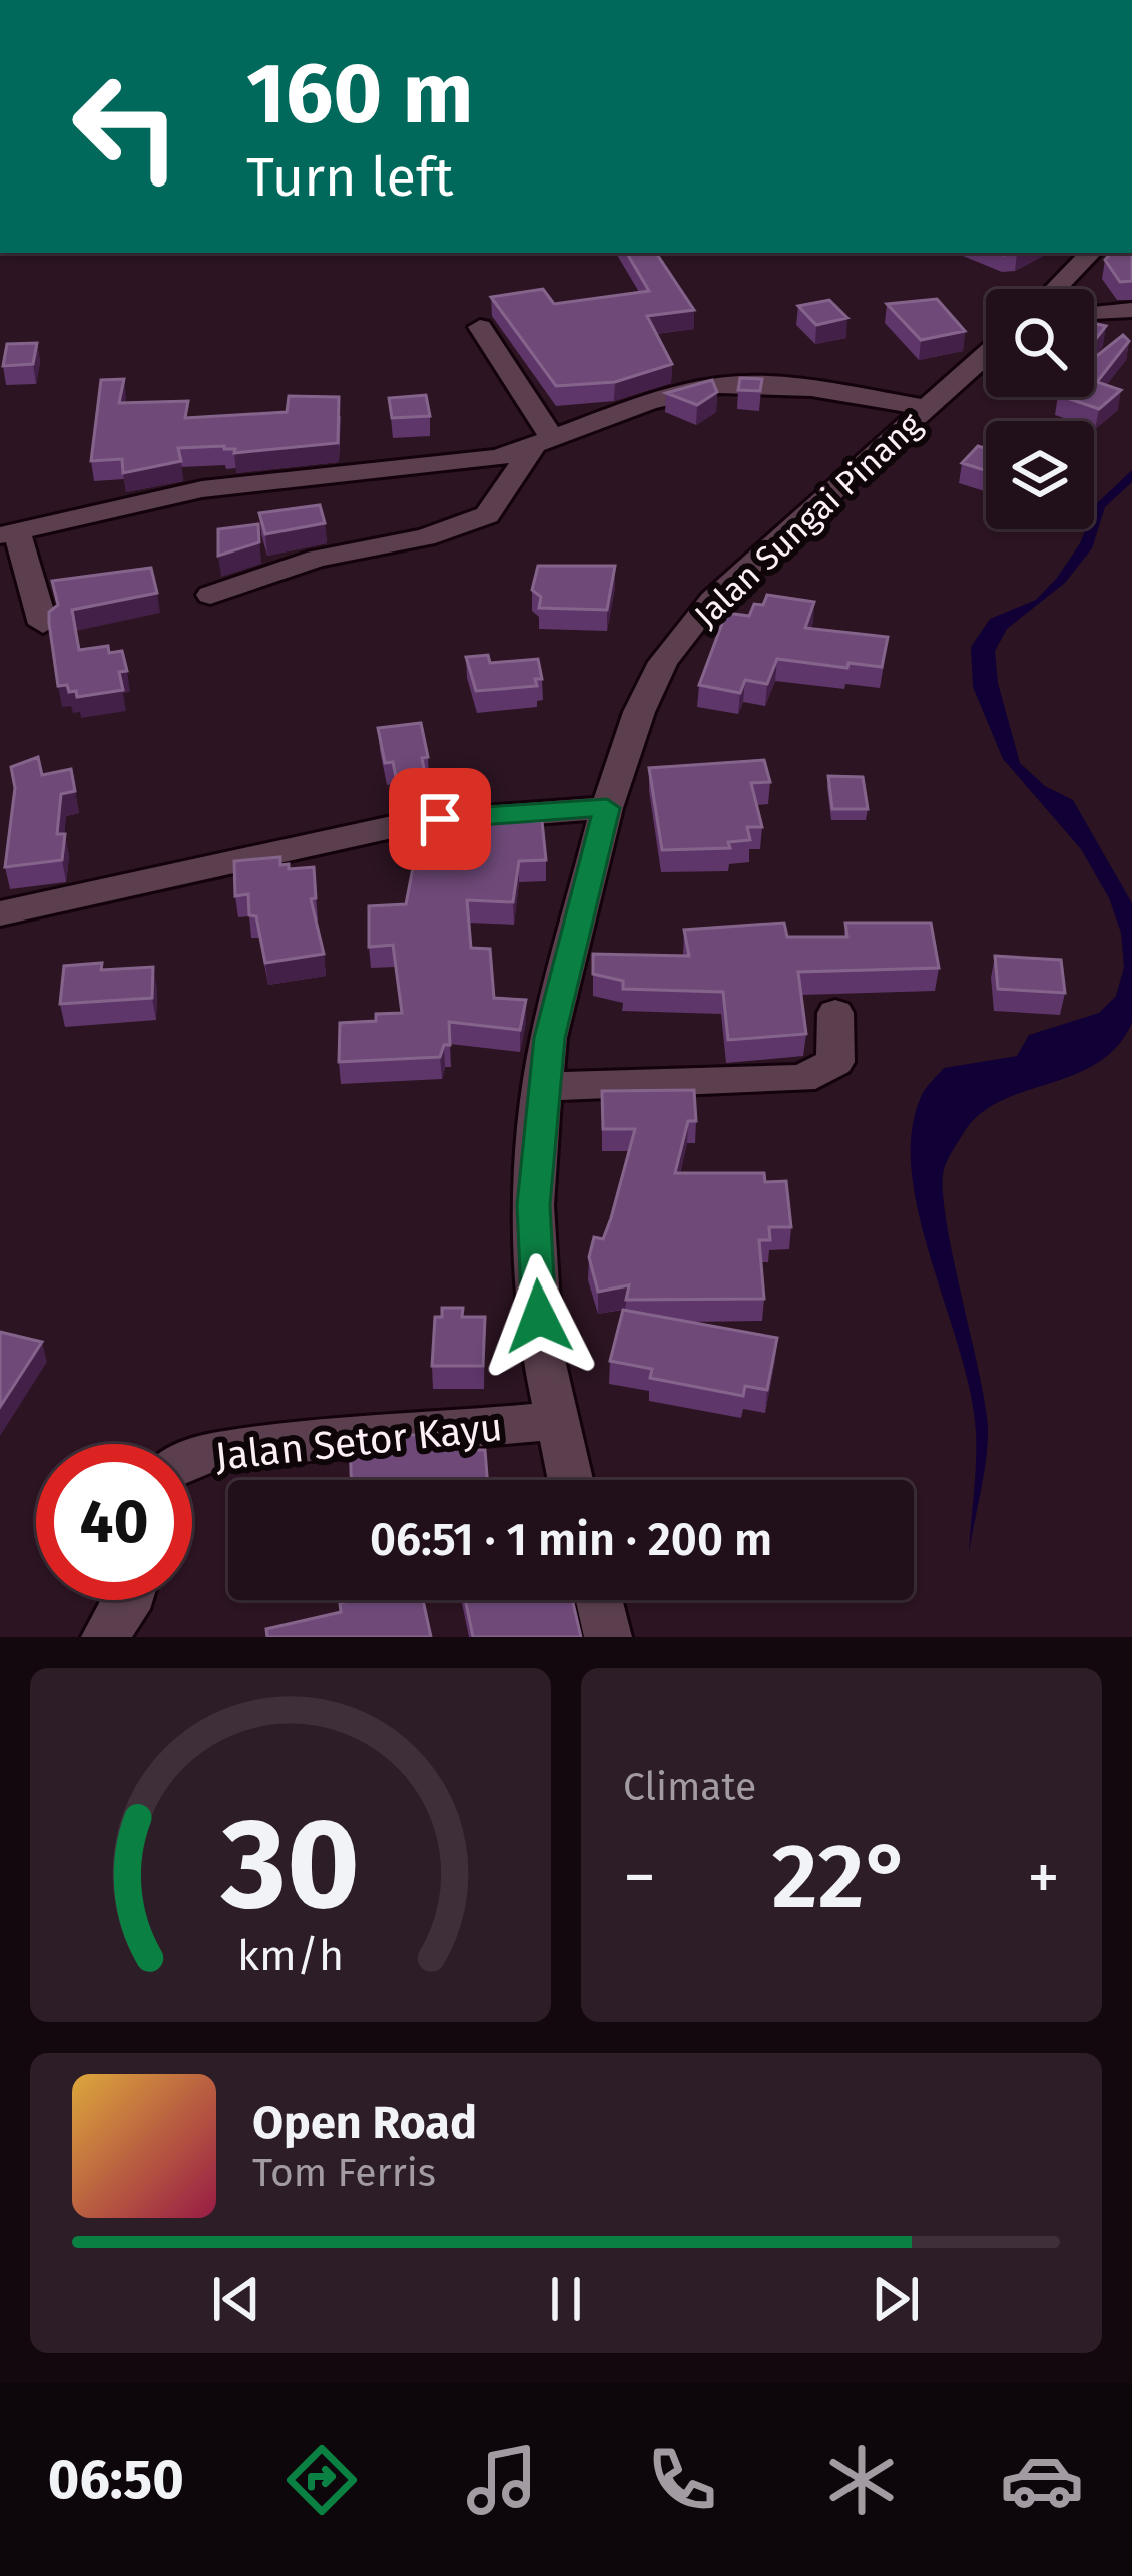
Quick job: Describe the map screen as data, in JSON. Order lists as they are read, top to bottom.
{
  "streets": {
    "street": ["Jalan Sungai Pinang", "Jalan Setor Kayu"]
  },
  "crossings": [
    ["Jalan Sungai Pinang", "Jalan Setor Kayu"]
  ],
  "page": {
    "turn": ["160 m", "Turn left"],
    "limit": "40",
    "trip": "06:51 · 1 min · 200 m",
    "tile": "Climate",
    "heat": ["−", "22°", "+"],
    "song": ["Open Road", "Tom Ferris"],
    "tabs": "06:50",
    "gauge": ["30", "km/h"]
  }
}
